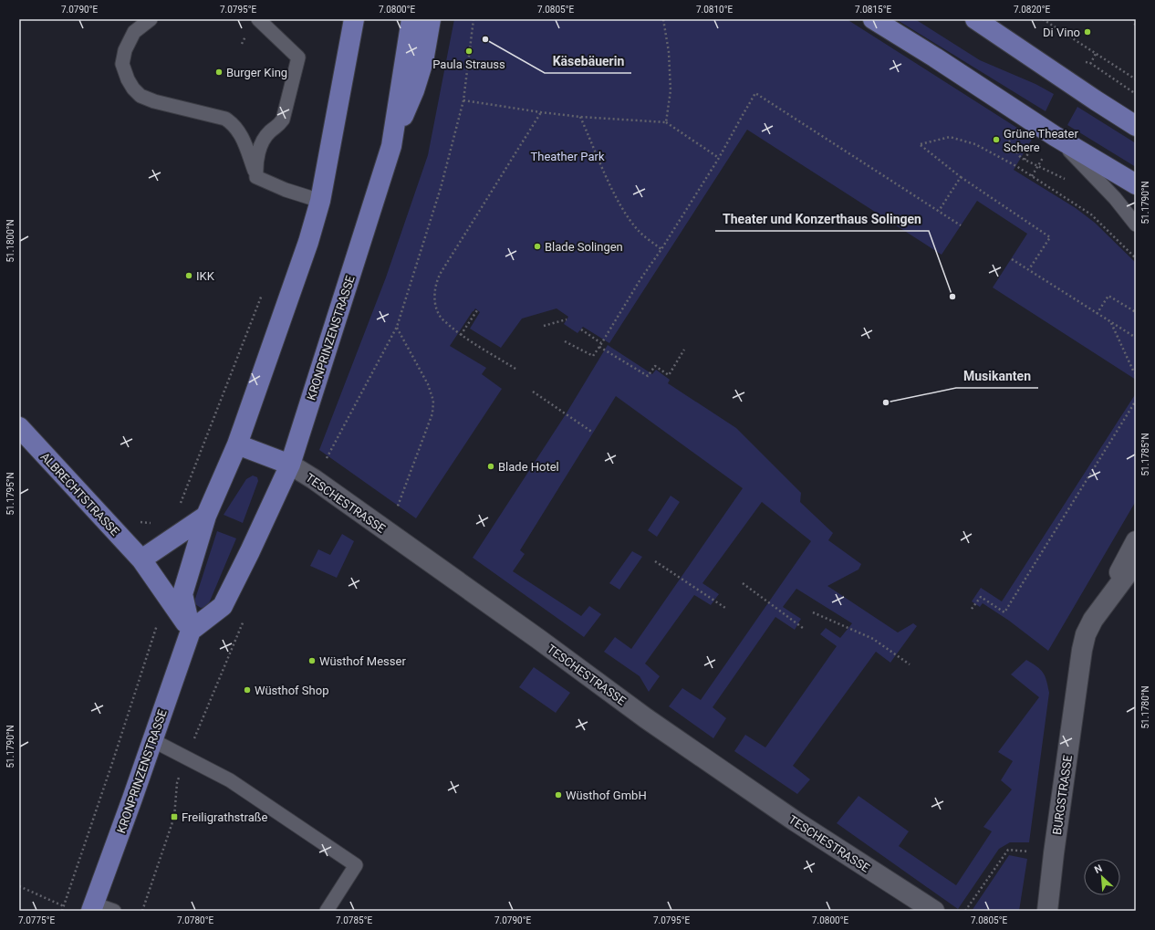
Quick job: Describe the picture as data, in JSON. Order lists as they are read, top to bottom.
{
  "streets": {
    "main road": ["KRONPRINZENSTRASSE", "ALBRECHTSTRASSE", "TESCHESTRASSE"],
    "street": ["BURGSTRASSE"]
  },
  "crossings": [
    ["KRONPRINZENSTRASSE", "ALBRECHTSTRASSE"],
    ["KRONPRINZENSTRASSE", "TESCHESTRASSE"]
  ],
  "parks": ["Theather Park"],
  "places": {
    "other": [
      "Di Vino",
      "Käsebäuerin",
      "Paula Strauss",
      "Burger King",
      "Grüne Theater Schere",
      "Blade Solingen",
      "IKK",
      "Theater und Konzerthaus Solingen",
      "Musikanten",
      "Blade Hotel",
      "Wüsthof Messer",
      "Wüsthof Shop",
      "Wüsthof GmbH"
    ],
    "transit": ["Freiligrathstraße"]
  },
  "north": "top left",
  "coordinates": [
    "7.0790°E",
    "7.0795°E",
    "7.0800°E",
    "7.0805°E",
    "7.0810°E",
    "7.0815°E",
    "7.0820°E",
    "51.1790°N",
    "51.1800°N",
    "51.1785°N",
    "51.1795°N",
    "51.1780°N",
    "7.0775°E",
    "7.0780°E",
    "7.0785°E"
  ]
}
